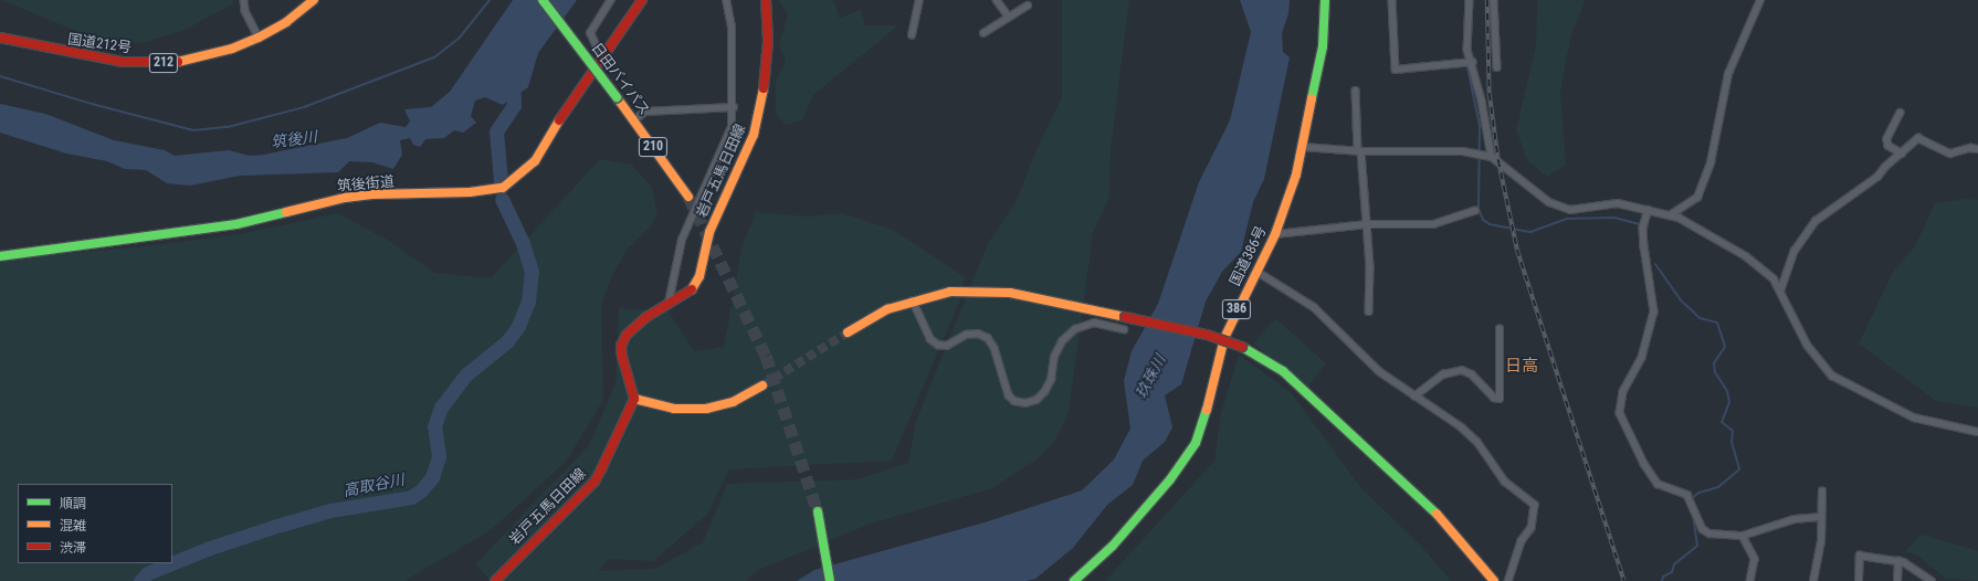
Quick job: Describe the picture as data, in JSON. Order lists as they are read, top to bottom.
{
  "streets": {
    "main road": [
      "国道212号",
      "212",
      "日田バイパス",
      "210",
      "岩戸五馬日田線",
      "筑後街道",
      "国道386号",
      "386"
    ]
  },
  "districts": ["日高"],
  "water": ["筑後川", "玖珠川", "高取谷川"],
  "legend": ["順調", "混雑", "渋滞"]
}
